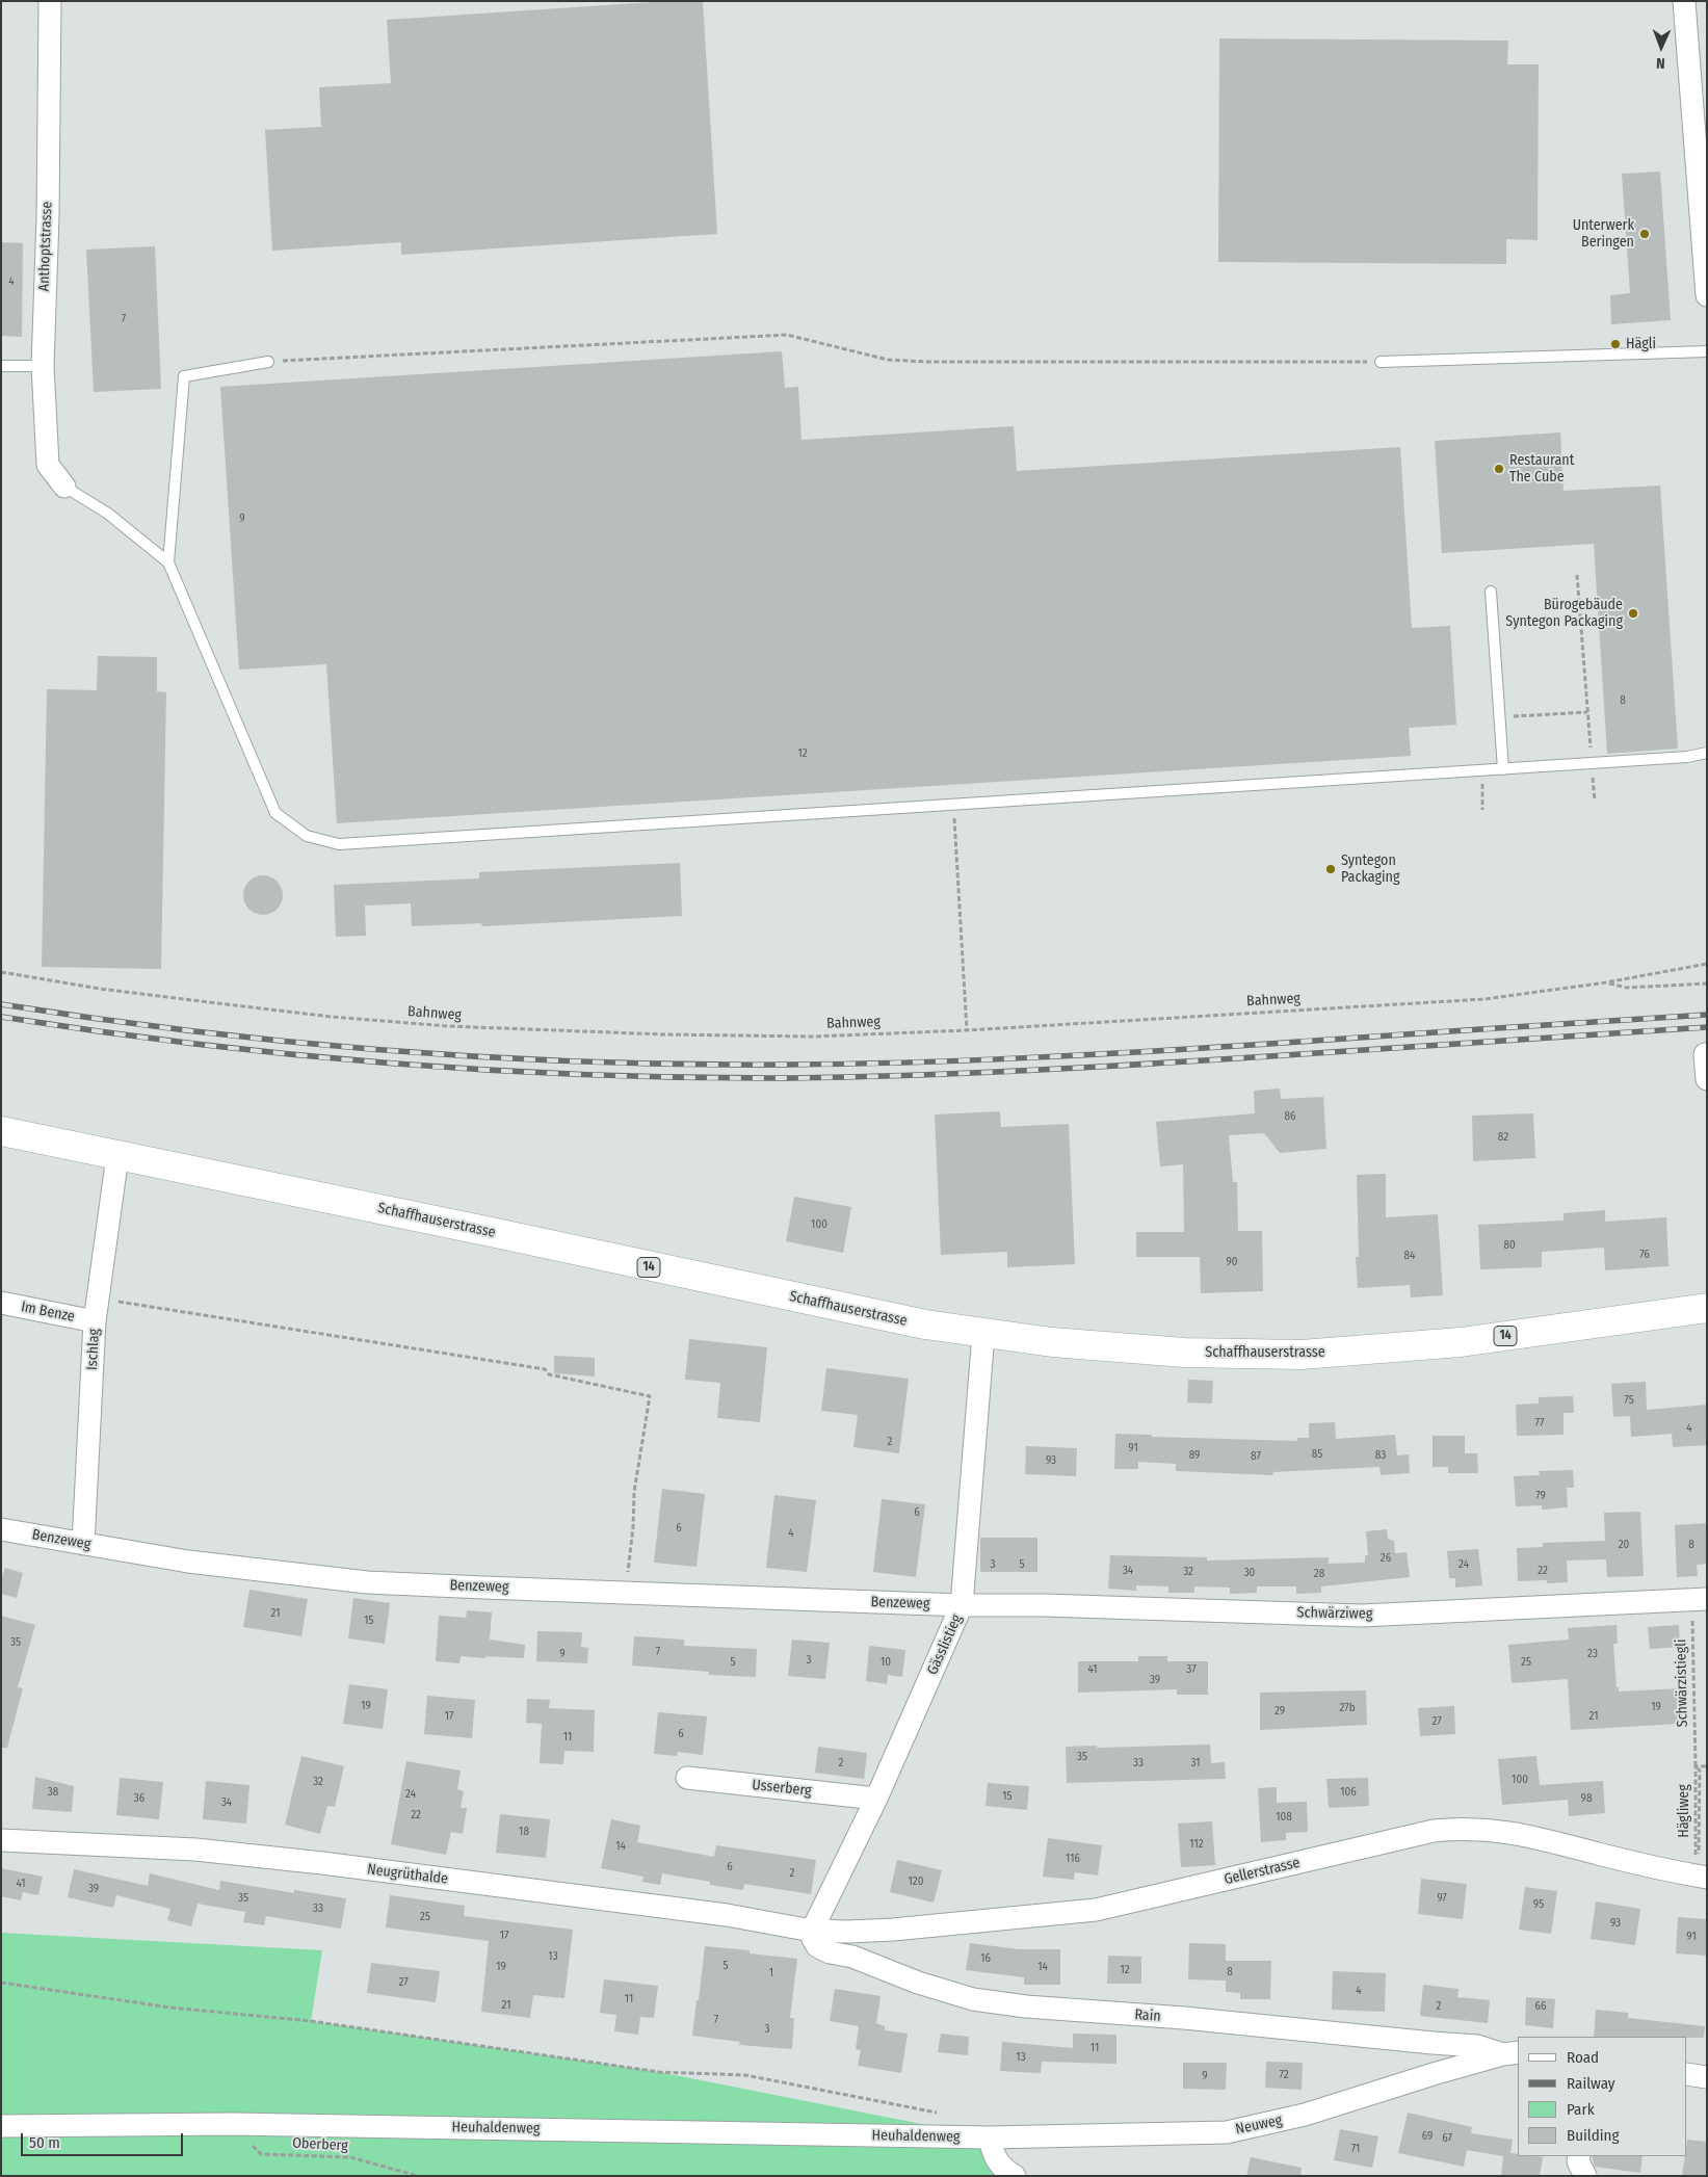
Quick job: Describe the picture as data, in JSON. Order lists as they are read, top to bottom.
{
  "streets": {
    "main road": ["Schaffhauserstrasse", "14"],
    "street": [
      "Anthoptstrasse",
      "Im Benze",
      "Ischlag",
      "Benzeweg",
      "Schwärziweg",
      "Gässlistieg",
      "Usserberg",
      "Gellerstrasse",
      "Neugrüthalde",
      "Rain",
      "Neuweg",
      "Heuhaldenweg"
    ],
    "path": [
      "Bahnweg",
      "Schwärzistiegli",
      "Hägliweg",
      "Oberberg"
    ]
  },
  "crossings": [
    ["Schaffhauserstrasse", "Ischlag"],
    ["Schaffhauserstrasse", "Gässlistieg"],
    ["Im Benze", "Ischlag"],
    ["Ischlag", "Benzeweg"],
    ["Benzeweg", "Schwärziweg"],
    ["Benzeweg", "Gässlistieg"],
    ["Schwärziweg", "Gässlistieg"],
    ["Schwärziweg", "Schwärzistiegli"],
    ["Gässlistieg", "Usserberg"],
    ["Gässlistieg", "Gellerstrasse"],
    ["Gässlistieg", "Neugrüthalde"],
    ["Gässlistieg", "Rain"],
    ["Schwärzistiegli", "Hägliweg"],
    ["Gellerstrasse", "Neugrüthalde"],
    ["Gellerstrasse", "Rain"],
    ["Neugrüthalde", "Rain"],
    ["Rain", "Neuweg"],
    ["Neuweg", "Heuhaldenweg"],
    ["Heuhaldenweg", "Oberberg"]
  ],
  "places": [
    "Unterwerk Beringen",
    "Hägli",
    "Restaurant The Cube",
    "Bürogebäude Syntegon Packaging",
    "Syntegon Packaging"
  ],
  "house_numbers": [
    "4",
    "7",
    "9",
    "8",
    "12",
    "86",
    "82",
    "100",
    "80",
    "76",
    "84",
    "90",
    "75",
    "77",
    "4",
    "2",
    "91",
    "85",
    "89",
    "83",
    "87",
    "93",
    "79",
    "6",
    "6",
    "4",
    "20",
    "8",
    "26",
    "3",
    "5",
    "24",
    "34",
    "22",
    "32",
    "30",
    "28",
    "21",
    "15",
    "35",
    "7",
    "9",
    "23",
    "3",
    "5",
    "10",
    "25",
    "41",
    "37",
    "39",
    "19",
    "19",
    "27b",
    "29",
    "17",
    "21",
    "27",
    "6",
    "11",
    "35",
    "2",
    "33",
    "31",
    "100",
    "32",
    "38",
    "106",
    "24",
    "15",
    "36",
    "98",
    "34",
    "22",
    "108",
    "18",
    "112",
    "14",
    "116",
    "6",
    "2",
    "120",
    "41",
    "39",
    "35",
    "97",
    "95",
    "33",
    "25",
    "93",
    "17",
    "91",
    "13",
    "16",
    "5",
    "19",
    "14",
    "12",
    "8",
    "1",
    "27",
    "4",
    "11",
    "21",
    "2",
    "66",
    "7",
    "3",
    "11",
    "13",
    "72",
    "9",
    "69",
    "67",
    "71"
  ],
  "legend": [
    "Road",
    "Railway",
    "Park",
    "Building"
  ],
  "scale_bar": "50 m",
  "north": "bottom"
}
